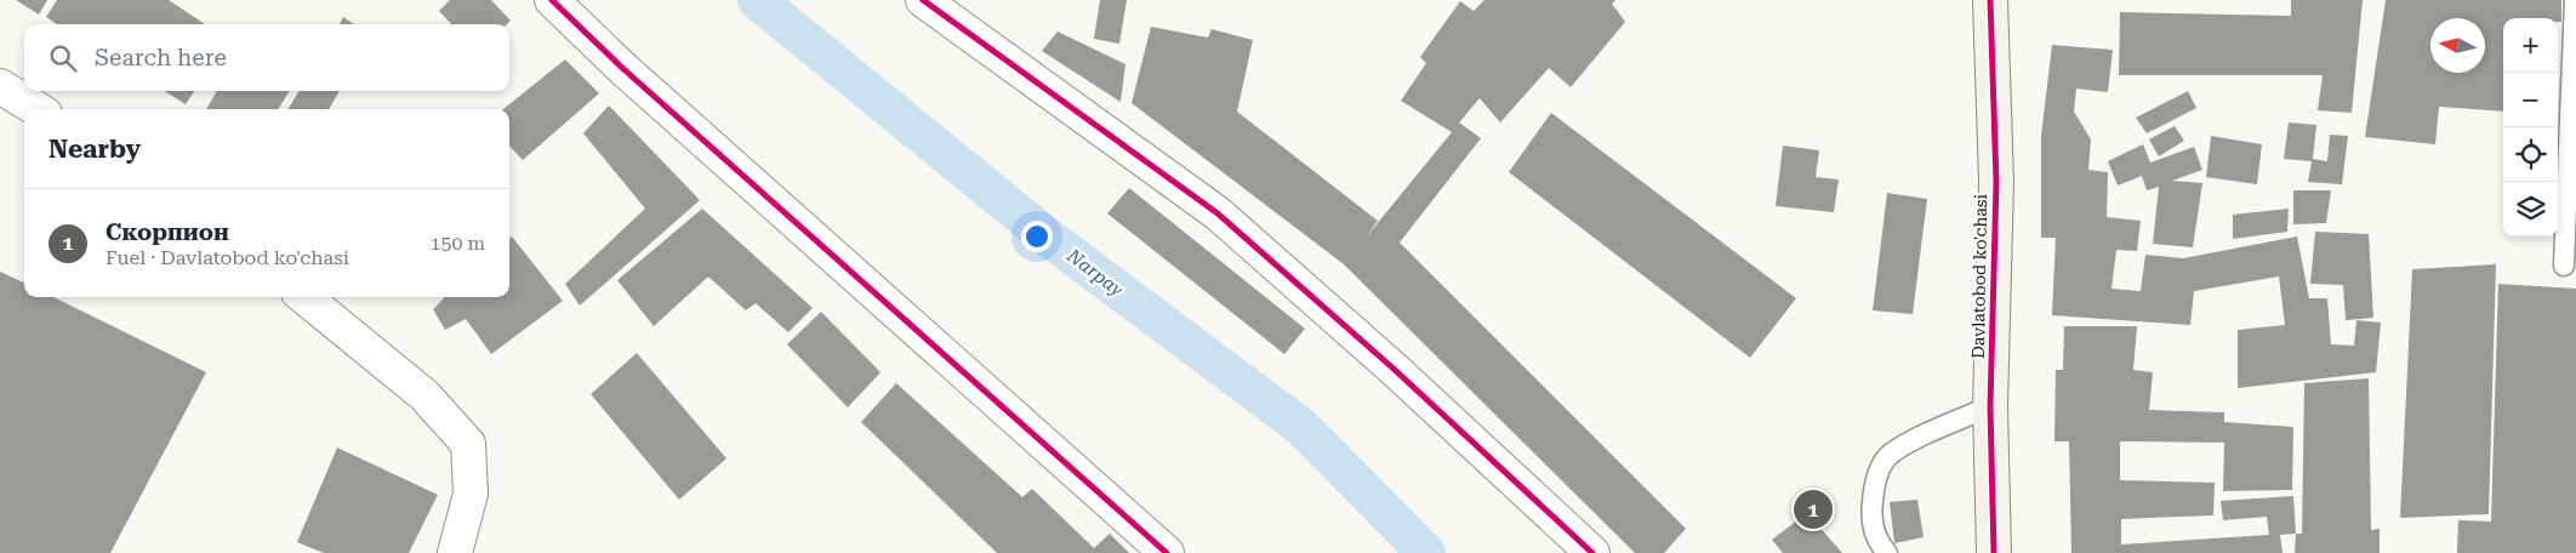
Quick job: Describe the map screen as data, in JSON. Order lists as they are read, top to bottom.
{
  "streets": {
    "street": ["Davlatobod ko'chasi"]
  },
  "water": ["Narpay"],
  "north": "left",
  "page": {
    "map_buttons": ["+", "−"],
    "search": "Search here",
    "heading": "Nearby",
    "list": [
      {
        "mark": "1",
        "name": "Скорпион",
        "note": "Fuel · Davlatobod ko'chasi",
        "value": "150 m"
      }
    ],
    "pins": "1"
  }
}
